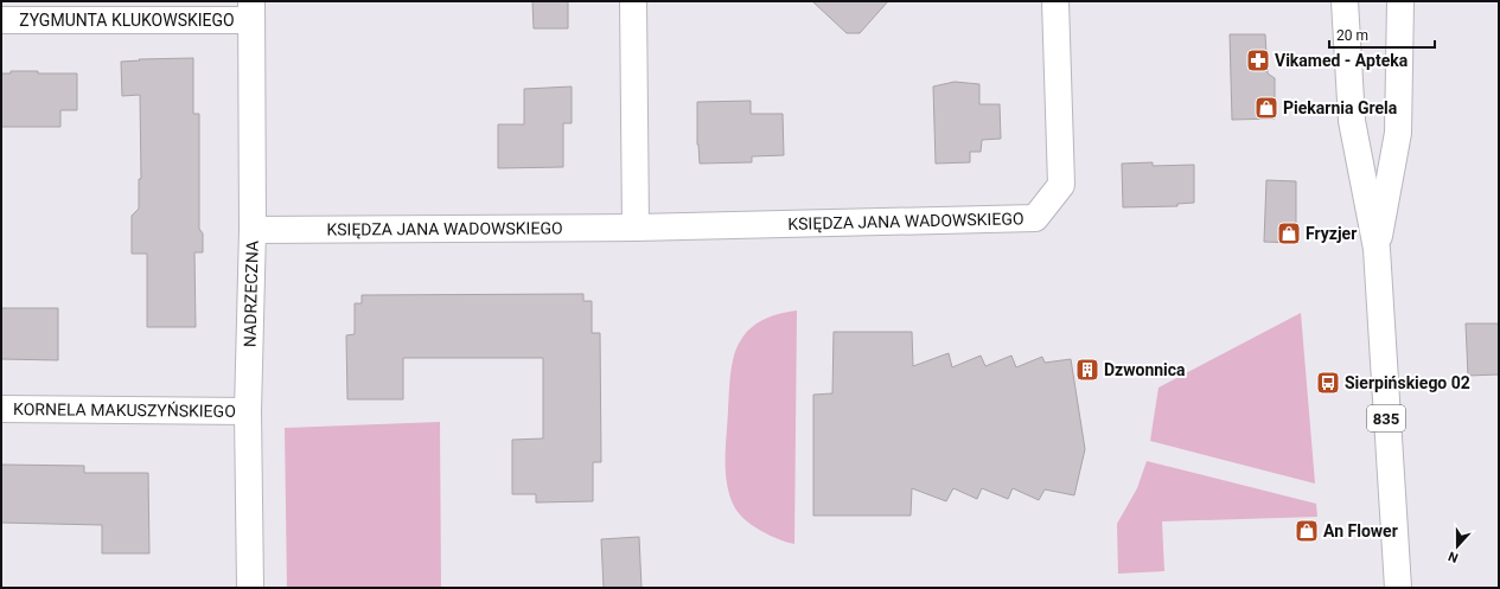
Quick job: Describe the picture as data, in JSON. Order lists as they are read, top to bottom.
{
  "streets": {
    "street": [
      "ZYGMUNTA KLUKOWSKIEGO",
      "KSIĘDZA JANA WADOWSKIEGO",
      "NADRZECZNA",
      "KORNELA MAKUSZYŃSKIEGO",
      "835"
    ]
  },
  "crossings": [
    ["ZYGMUNTA KLUKOWSKIEGO", "NADRZECZNA"],
    ["KSIĘDZA JANA WADOWSKIEGO", "NADRZECZNA"],
    ["NADRZECZNA", "KORNELA MAKUSZYŃSKIEGO"]
  ],
  "places": {
    "pharmacy": ["Vikamed - Apteka"],
    "shop": ["Piekarnia Grela", "Fryzjer", "An Flower"],
    "building": ["Dzwonnica"],
    "bus stop": ["Sierpińskiego 02"]
  },
  "scale_bar": "20 m",
  "north": "bottom"
}
